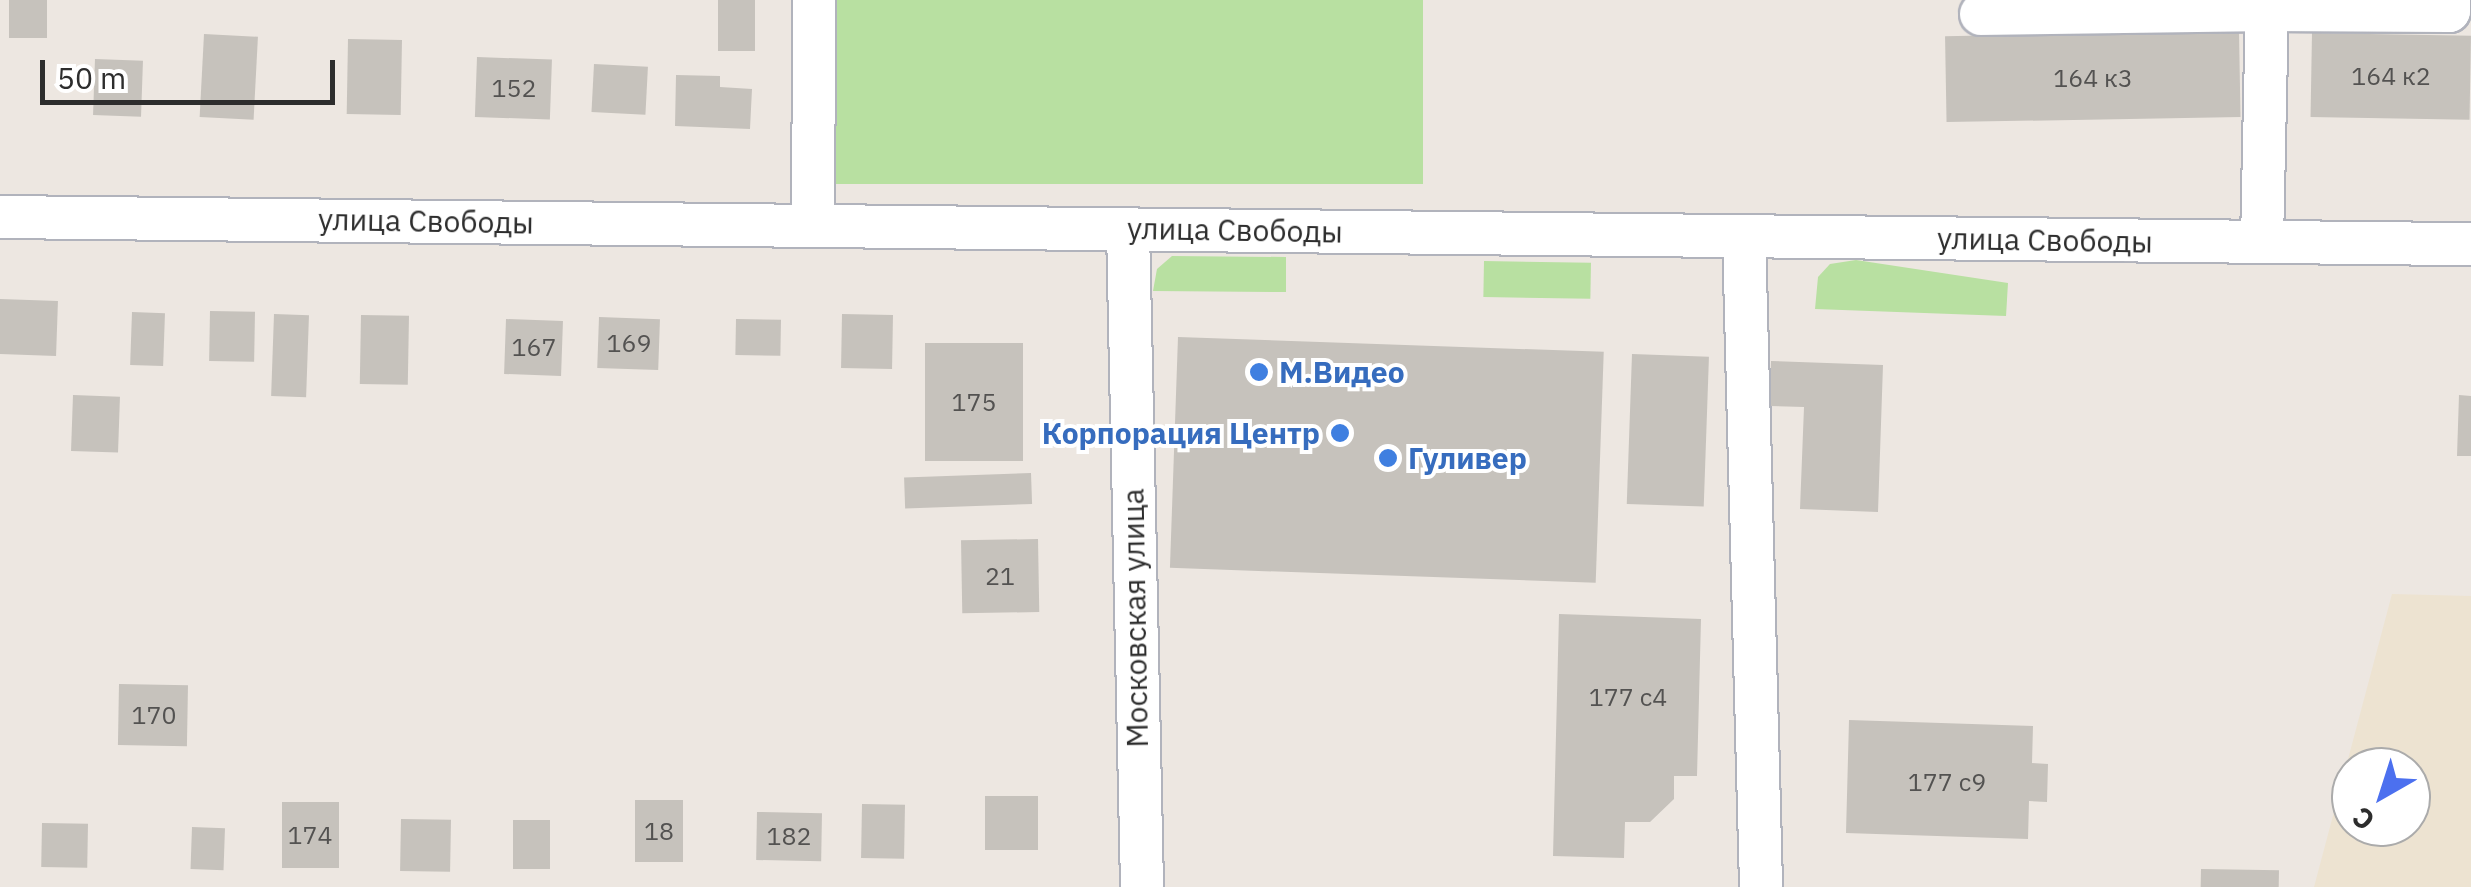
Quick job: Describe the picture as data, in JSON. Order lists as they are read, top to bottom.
{
  "streets": {
    "street": ["улица Свободы", "Московская улица"]
  },
  "crossings": [
    ["улица Свободы", "Московская улица"]
  ],
  "places": ["М.Видео", "Корпорация Центр", "Гуливер"],
  "house_numbers": [
    "164 к2",
    "164 к3",
    "152",
    "169",
    "167",
    "175",
    "21",
    "177 с4",
    "170",
    "177 с9",
    "18",
    "174",
    "182"
  ],
  "scale_bar": "50 m",
  "north": "bottom left"
}
